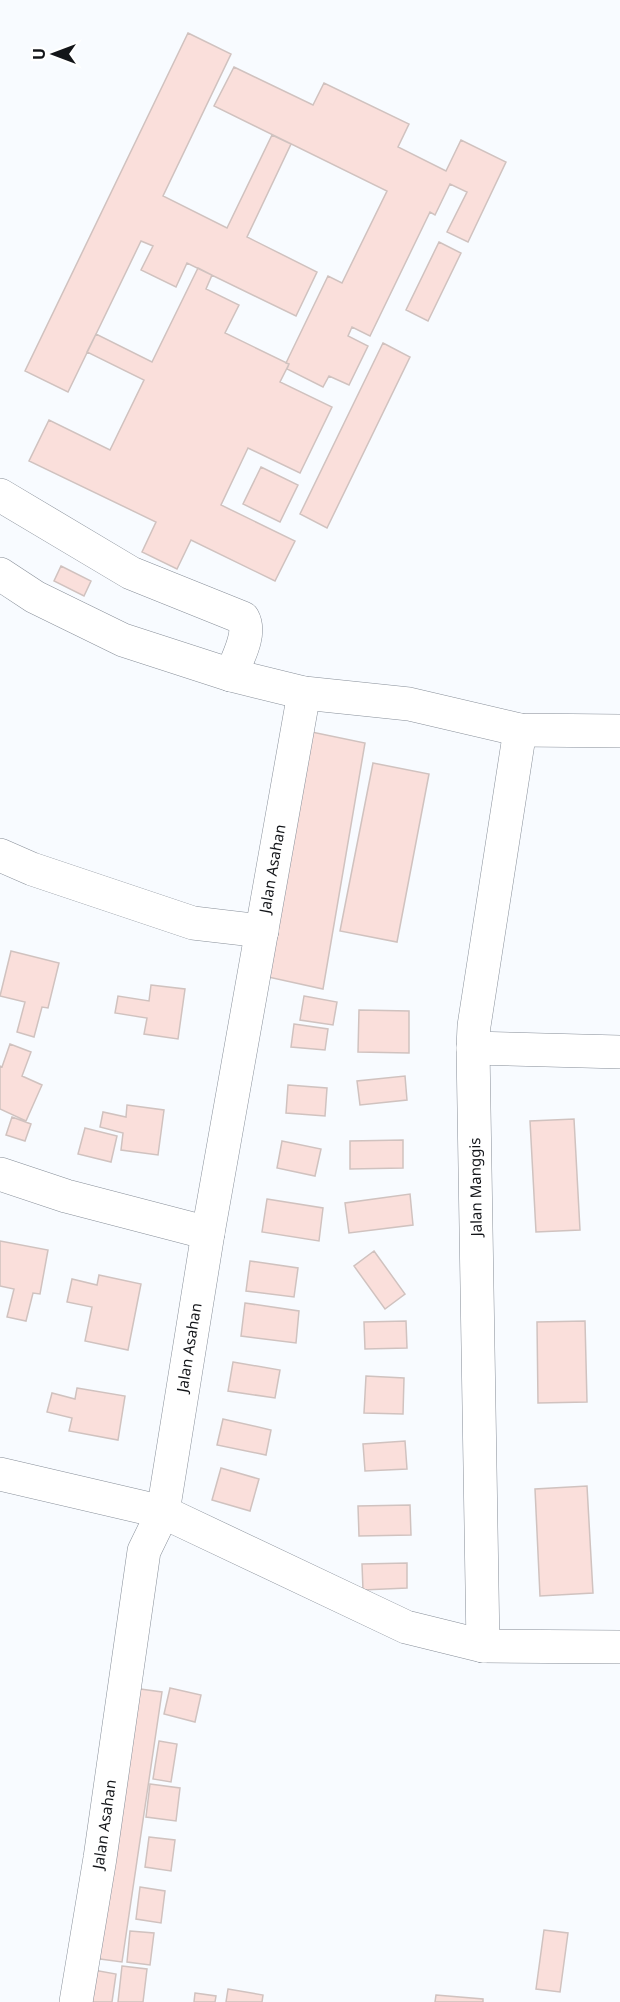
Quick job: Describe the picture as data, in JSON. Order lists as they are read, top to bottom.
{
  "streets": {
    "street": ["Jalan Asahan", "Jalan Manggis"]
  },
  "north": "left"
}
